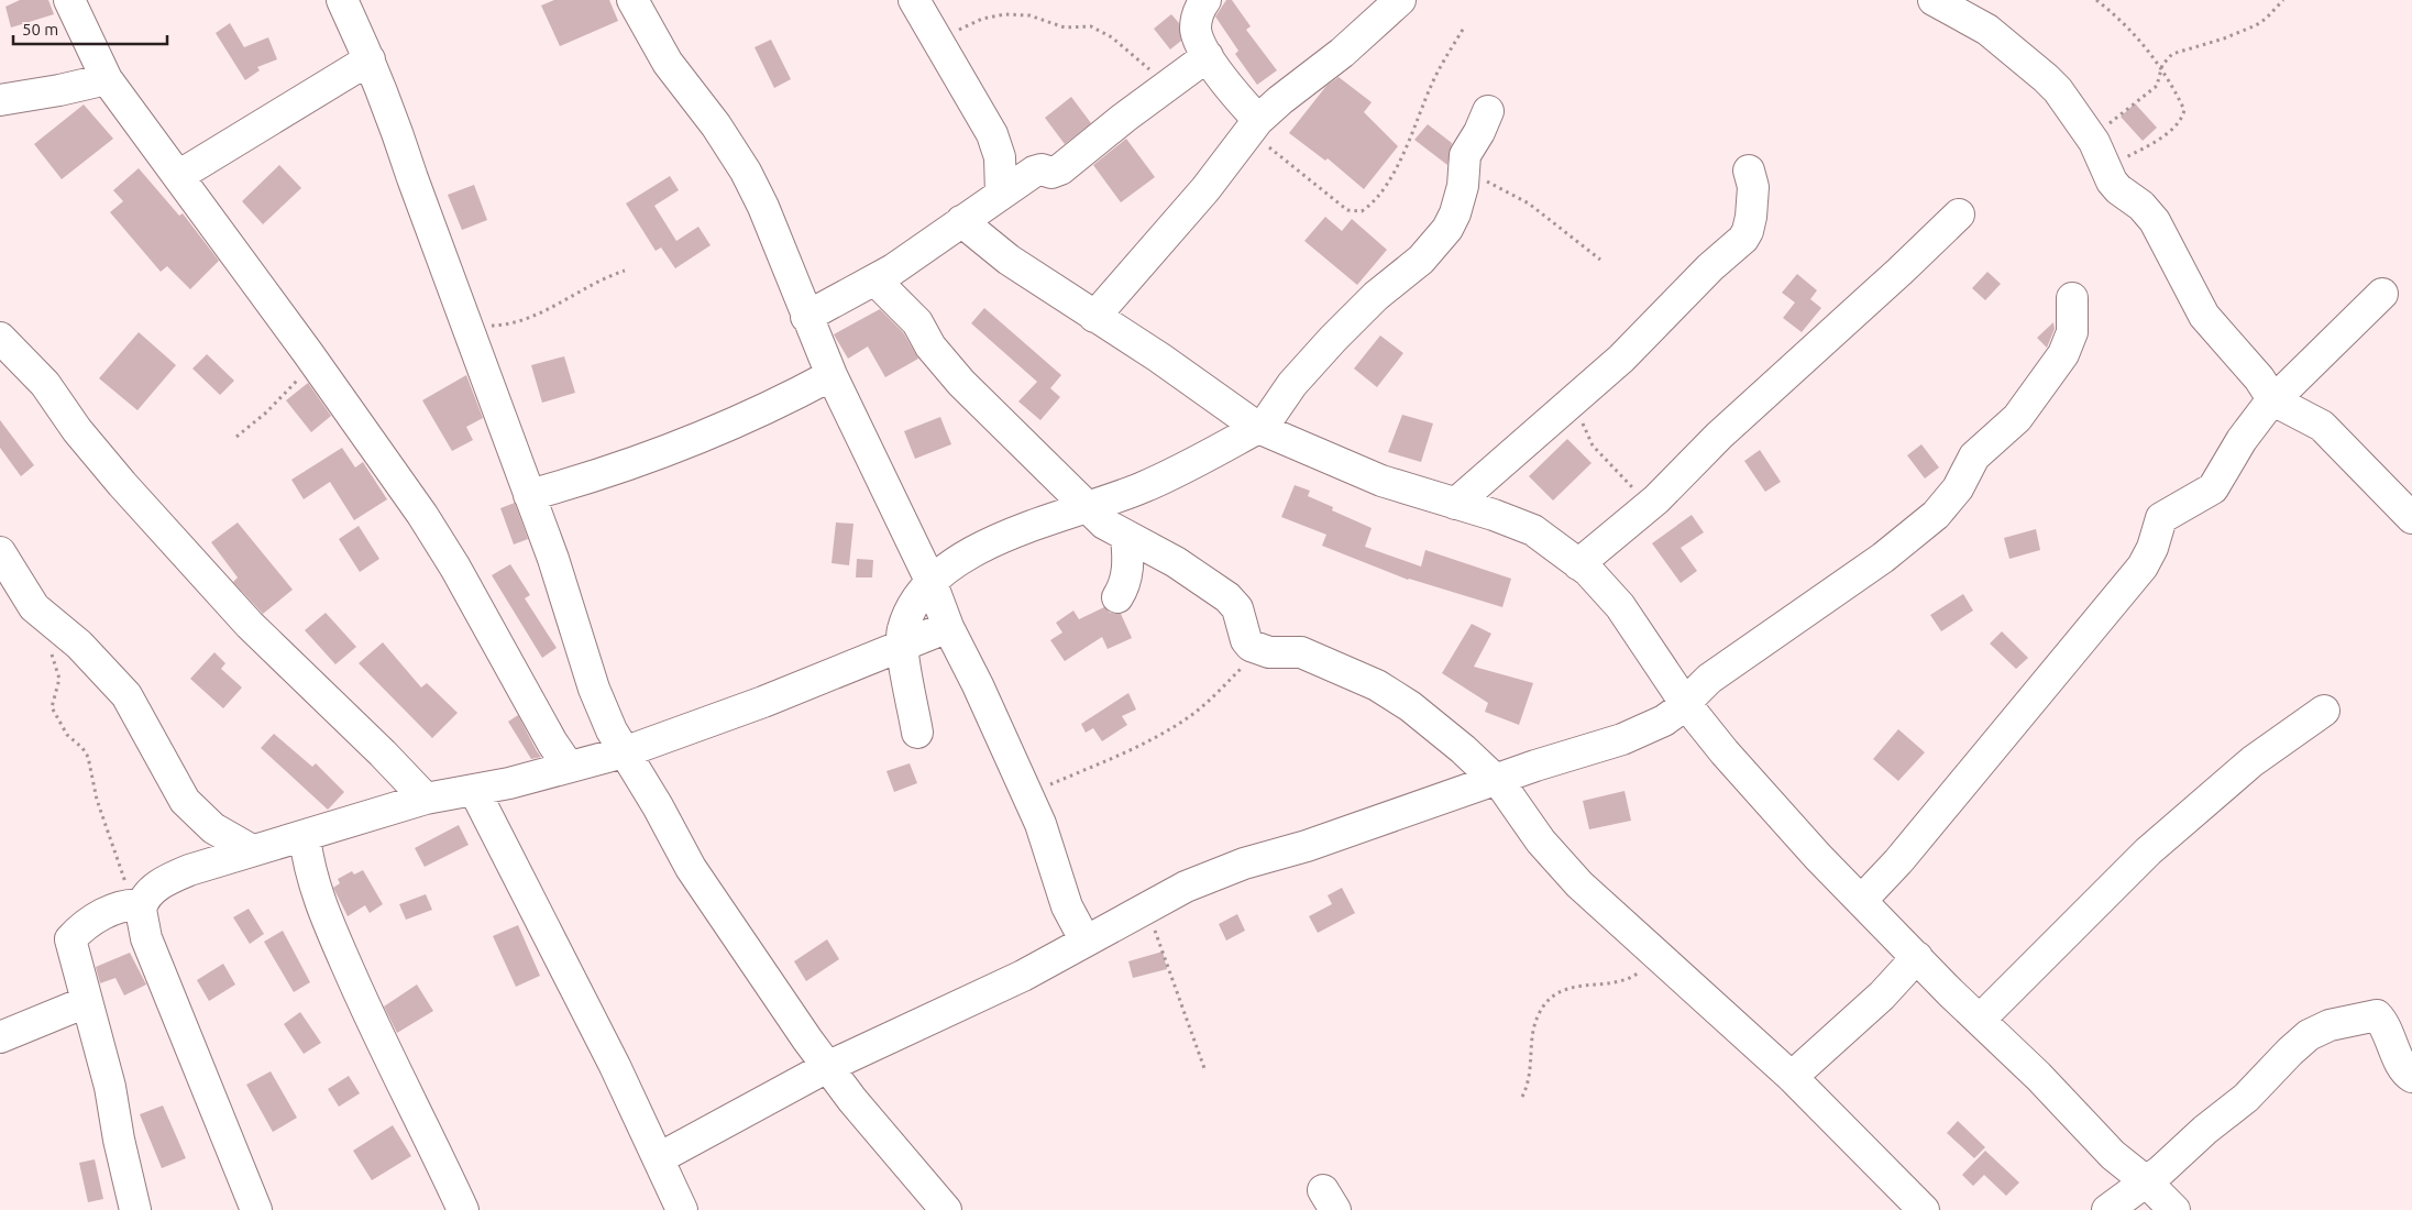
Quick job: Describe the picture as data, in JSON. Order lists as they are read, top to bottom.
{
  "scale_bar": "50 m"
}
